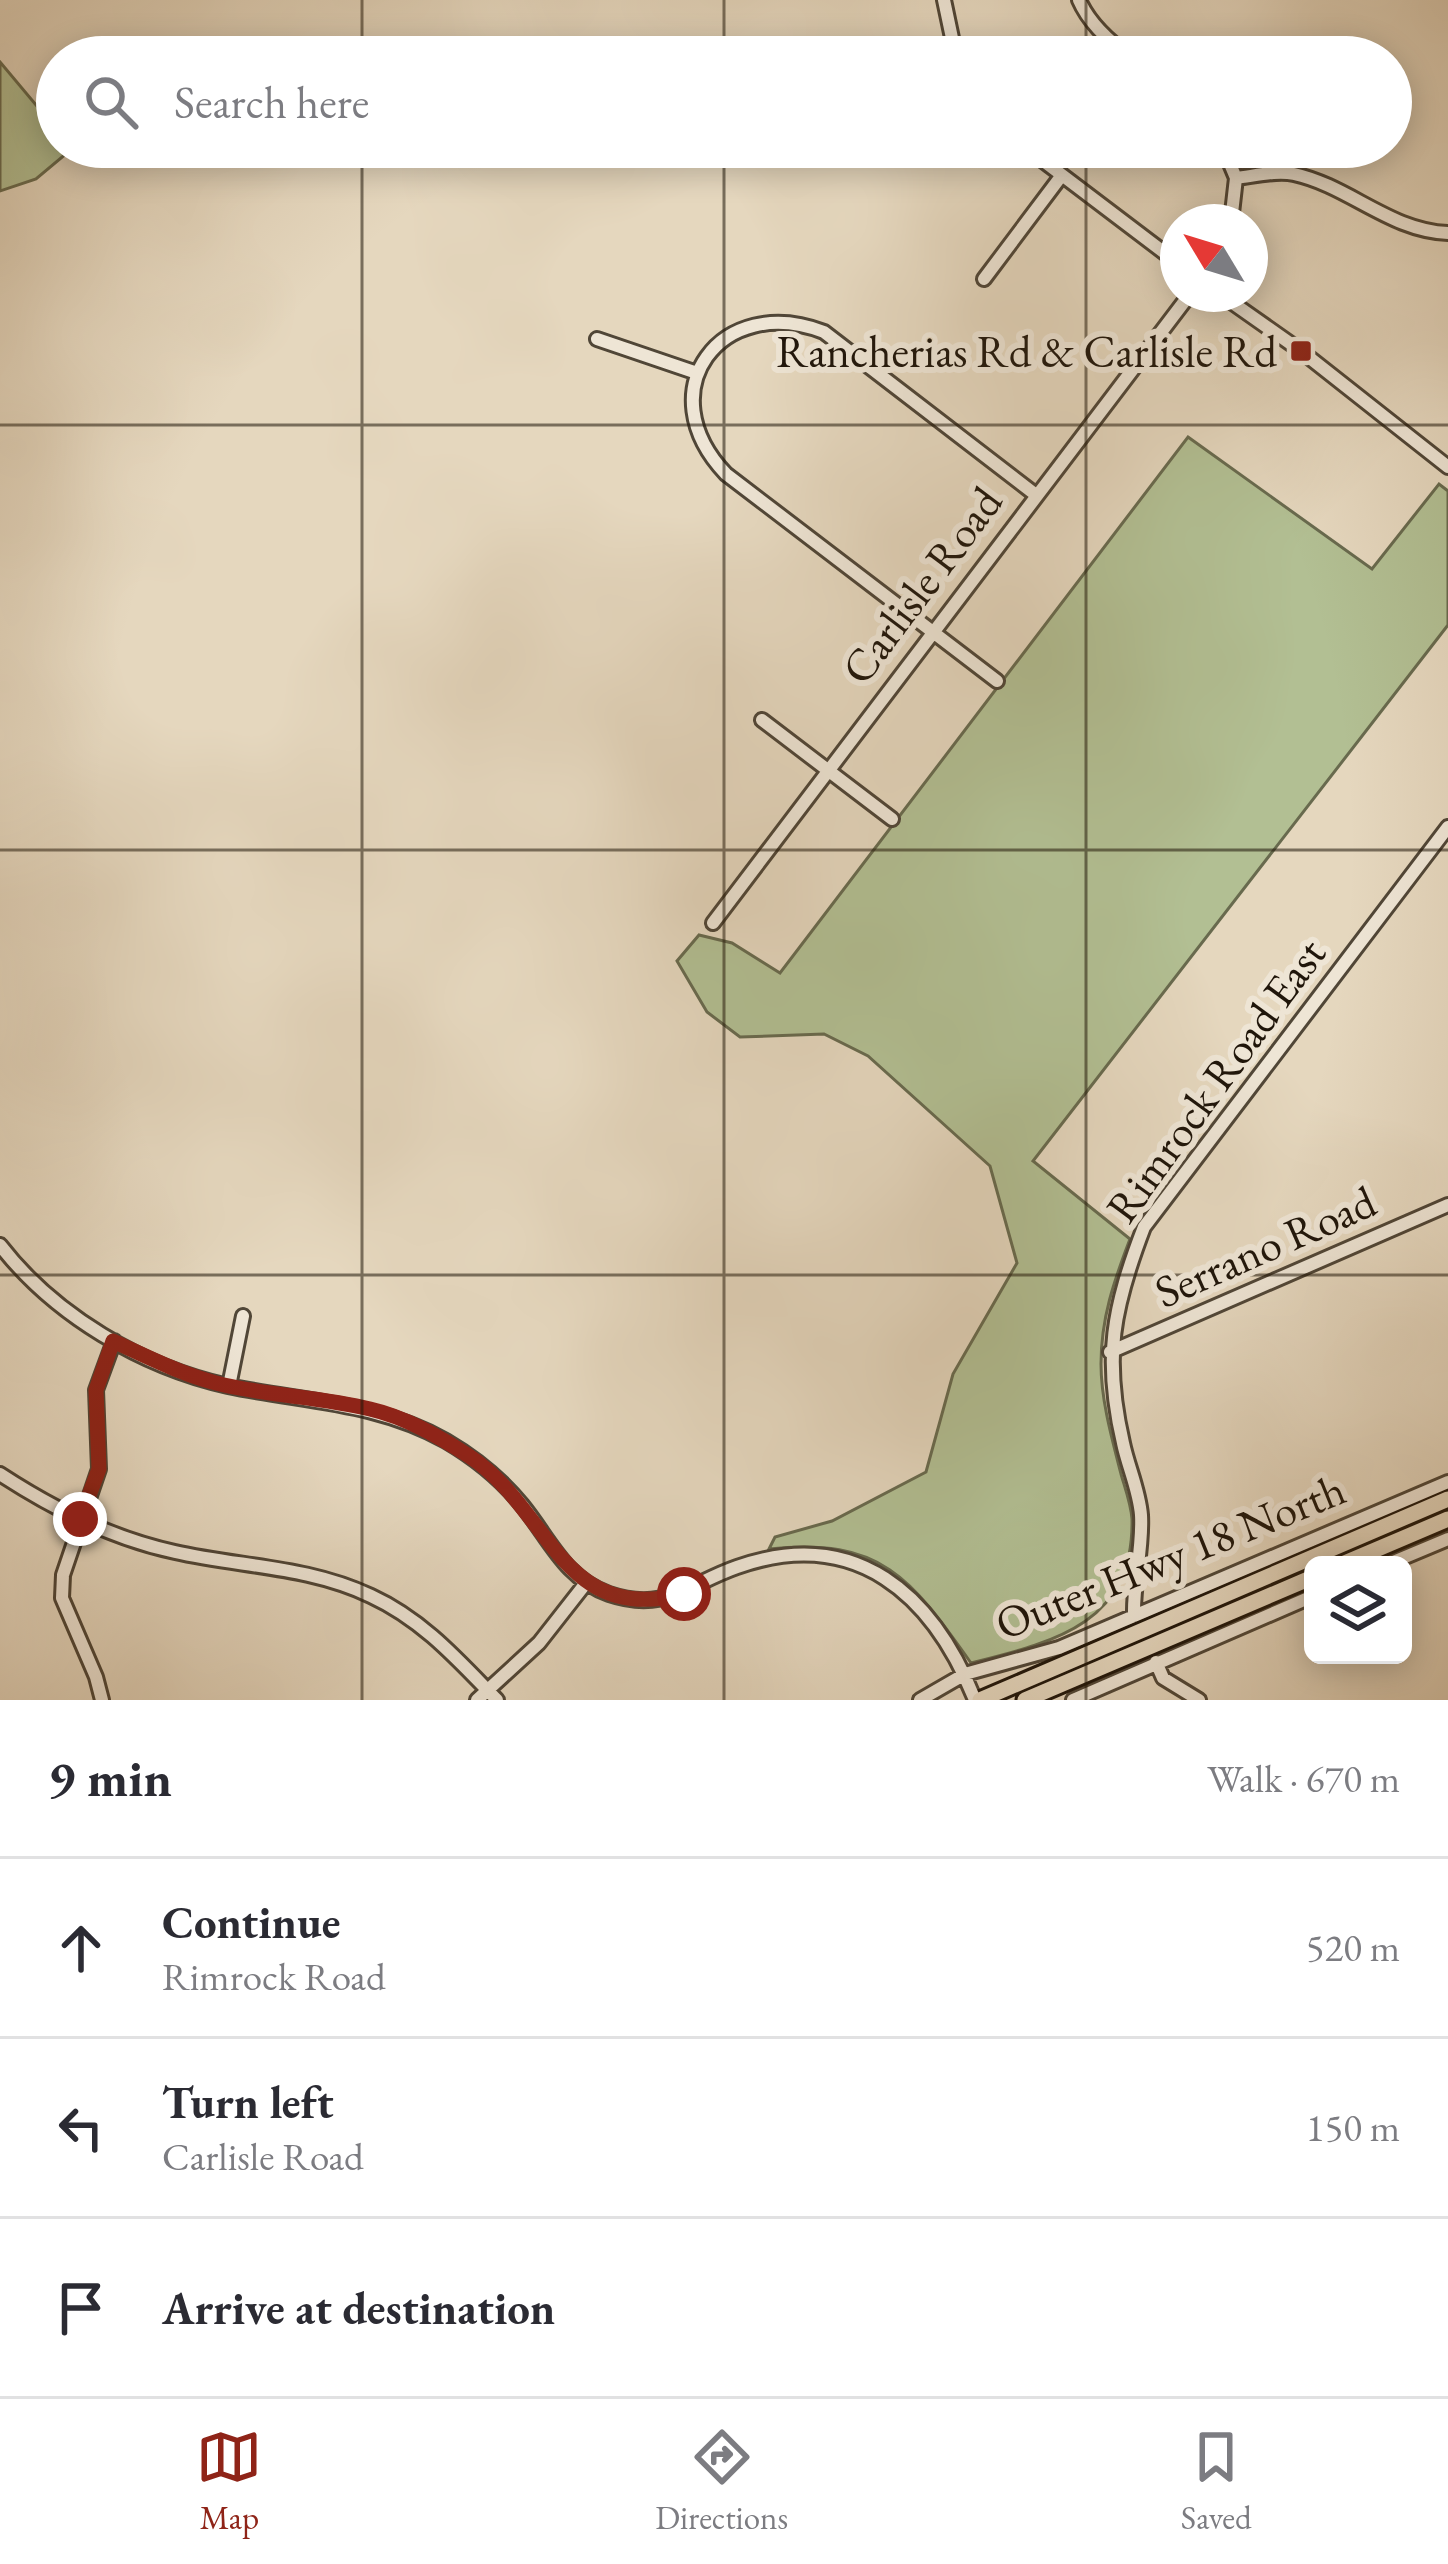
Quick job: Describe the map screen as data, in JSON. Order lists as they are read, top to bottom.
{
  "streets": {
    "street": [
      "Carlisle Road",
      "Rimrock Road East",
      "Serrano Road",
      "Outer Hwy 18 North"
    ]
  },
  "crossings": [
    ["Rimrock Road East", "Serrano Road"],
    ["Rimrock Road East", "Outer Hwy 18 North"]
  ],
  "places": {
    "transit": ["Rancherias Rd & Carlisle Rd"]
  },
  "north": "top left",
  "page": {
    "search": "Search here",
    "heading": ["9 min", "Walk · 670 m"],
    "list": [
      ["Continue", "Rimrock Road", "520 m"],
      ["Turn left", "Carlisle Road", "150 m"],
      "Arrive at destination"
    ],
    "nav": ["Map", "Directions", "Saved"]
  }
}
